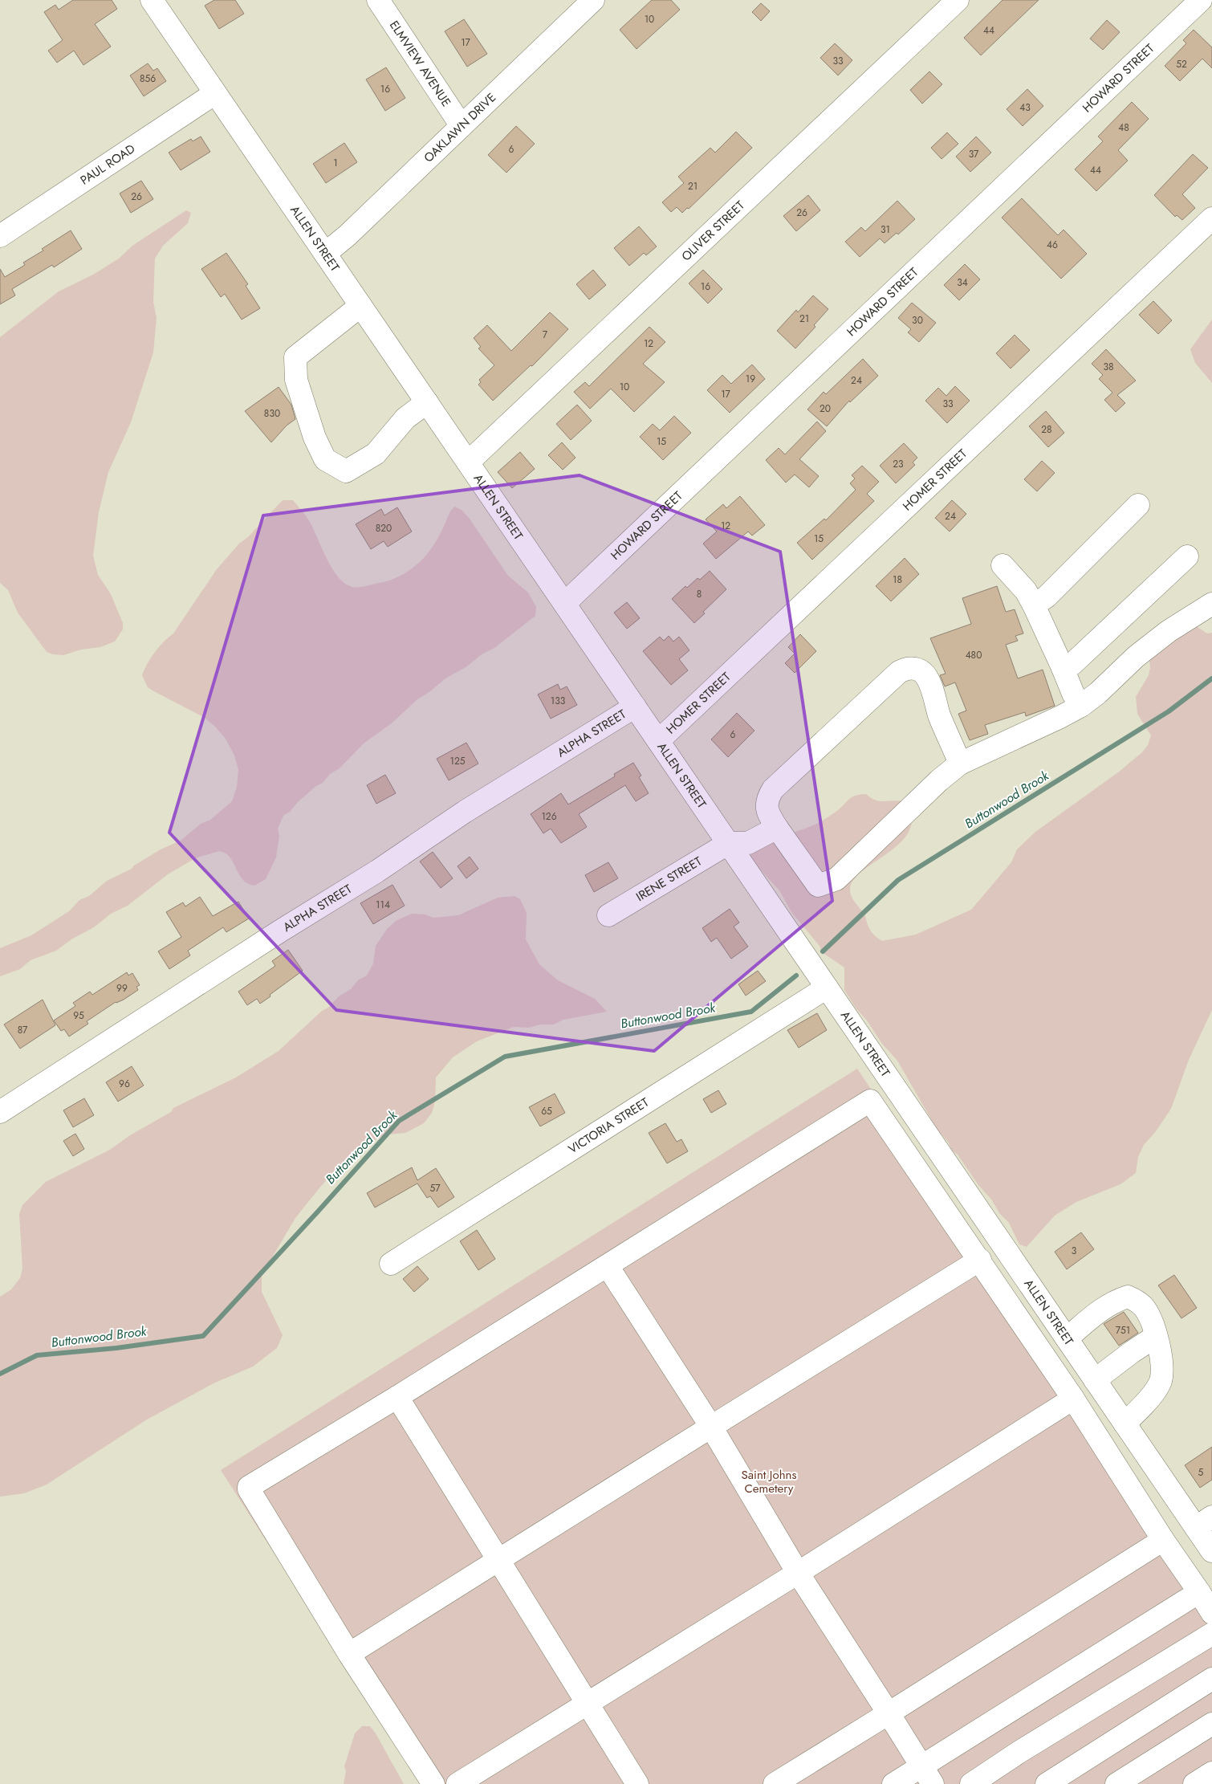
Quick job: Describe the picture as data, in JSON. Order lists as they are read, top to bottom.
{
  "streets": {
    "street": [
      "ELMVIEW AVENUE",
      "HOWARD STREET",
      "OAKLAWN DRIVE",
      "PAUL ROAD",
      "OLIVER STREET",
      "ALLEN STREET",
      "HOMER STREET",
      "ALPHA STREET",
      "IRENE STREET",
      "VICTORIA STREET"
    ]
  },
  "crossings": [
    ["ELMVIEW AVENUE", "OAKLAWN DRIVE"],
    ["HOWARD STREET", "ALLEN STREET"],
    ["OAKLAWN DRIVE", "ALLEN STREET"],
    ["PAUL ROAD", "ALLEN STREET"],
    ["OLIVER STREET", "ALLEN STREET"],
    ["ALLEN STREET", "HOMER STREET"],
    ["ALLEN STREET", "ALPHA STREET"],
    ["ALLEN STREET", "IRENE STREET"],
    ["ALLEN STREET", "VICTORIA STREET"]
  ],
  "water": ["Buttonwood Brook"],
  "parks": ["Saint Johns Cemetery"],
  "house_numbers": [
    "10",
    "44",
    "17",
    "33",
    "52",
    "856",
    "16",
    "43",
    "48",
    "6",
    "37",
    "1",
    "44",
    "21",
    "26",
    "26",
    "31",
    "46",
    "34",
    "16",
    "21",
    "30",
    "7",
    "12",
    "38",
    "19",
    "24",
    "10",
    "17",
    "33",
    "20",
    "830",
    "28",
    "15",
    "23",
    "24",
    "12",
    "820",
    "15",
    "18",
    "8",
    "480",
    "133",
    "6",
    "125",
    "126",
    "114",
    "99",
    "95",
    "87",
    "96",
    "65",
    "57",
    "3",
    "751",
    "5"
  ]
}
